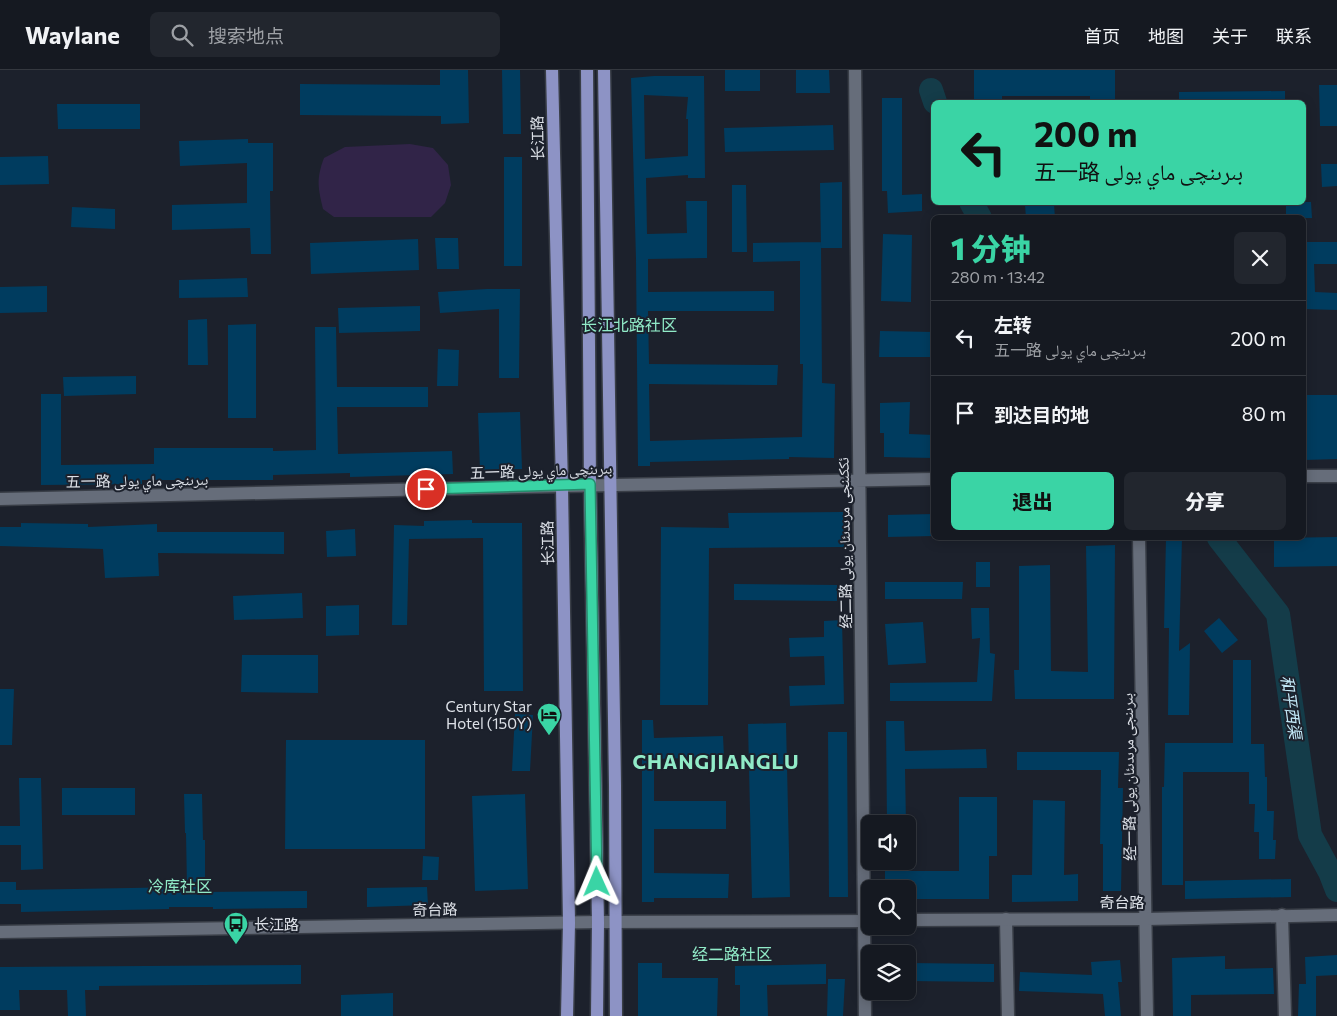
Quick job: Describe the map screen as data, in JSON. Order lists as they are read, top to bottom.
{
  "streets": {
    "main road": ["长江路"],
    "street": [
      "五一路 بىرىنچى ماي يولى",
      "经二路 ئككىنجى مرىدىئان يولى",
      "经一路 بىرىنجى مرىدىئان يولى",
      "奇台路"
    ]
  },
  "crossings": [
    ["长江路", "五一路 بىرىنچى ماي يولى"],
    ["长江路", "奇台路"],
    ["五一路 بىرىنچى ماي يولى", "经二路 ئككىنجى مرىدىئان يولى"],
    ["经一路 بىرىنجى مرىدىئان يولى", "奇台路"]
  ],
  "districts": [
    "长江北路社区",
    "CHANGJIANGLU",
    "冷库社区",
    "经二路社区"
  ],
  "water": ["和平西渠"],
  "places": {
    "hotel": ["Century Star Hotel (150Y)"],
    "bus stop": ["长江路"]
  },
  "page": {
    "header": "Waylane",
    "search": "搜索地点",
    "nav": [
      "首页",
      "地图",
      "关于",
      "联系"
    ],
    "turn": ["200 m", "五一路 بىرىنچى ماي يولى"],
    "heading": ["1 分钟", "280 m · 13:42"],
    "list": [
      {
        "name": "左转",
        "note": "五一路 بىرىنچى ماي يولى",
        "value": "200 m"
      },
      {
        "name": "到达目的地",
        "value": "80 m"
      }
    ],
    "buttons": ["退出", "分享"]
  }
}
